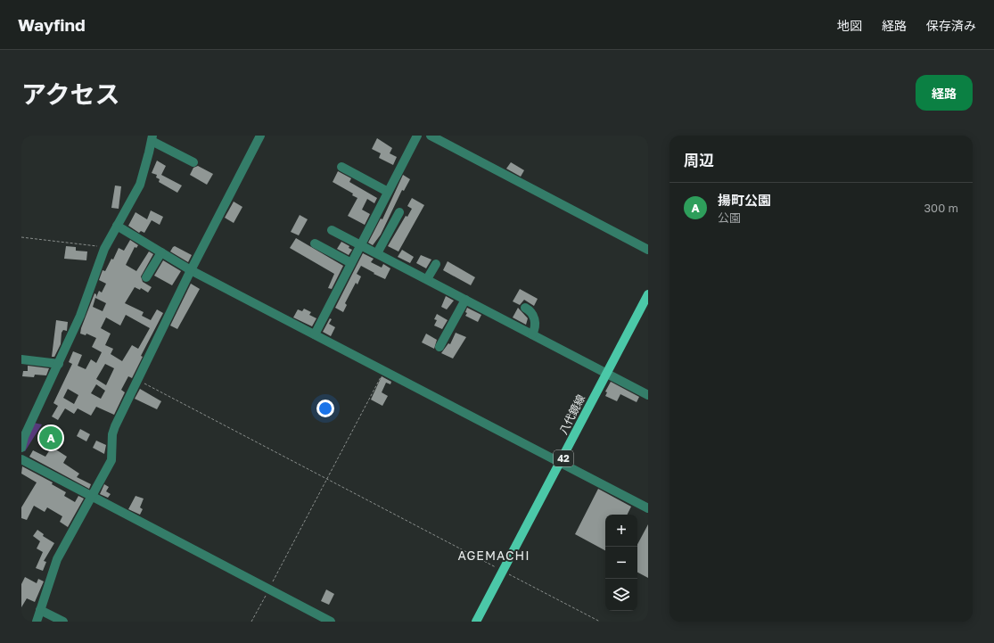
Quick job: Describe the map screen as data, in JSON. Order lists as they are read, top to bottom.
{
  "streets": {
    "main road": ["八代鏡線", "42"]
  },
  "districts": ["AGEMACHI"],
  "page": {
    "header": "Wayfind",
    "nav": ["地図", "経路", "保存済み"],
    "title": "アクセス",
    "buttons": "経路",
    "heading": "周辺",
    "list": [
      {
        "mark": "A",
        "name": "揚町公園",
        "note": "公園",
        "value": "300 m"
      }
    ],
    "pins": "A",
    "map_buttons": ["+", "−"]
  }
}
